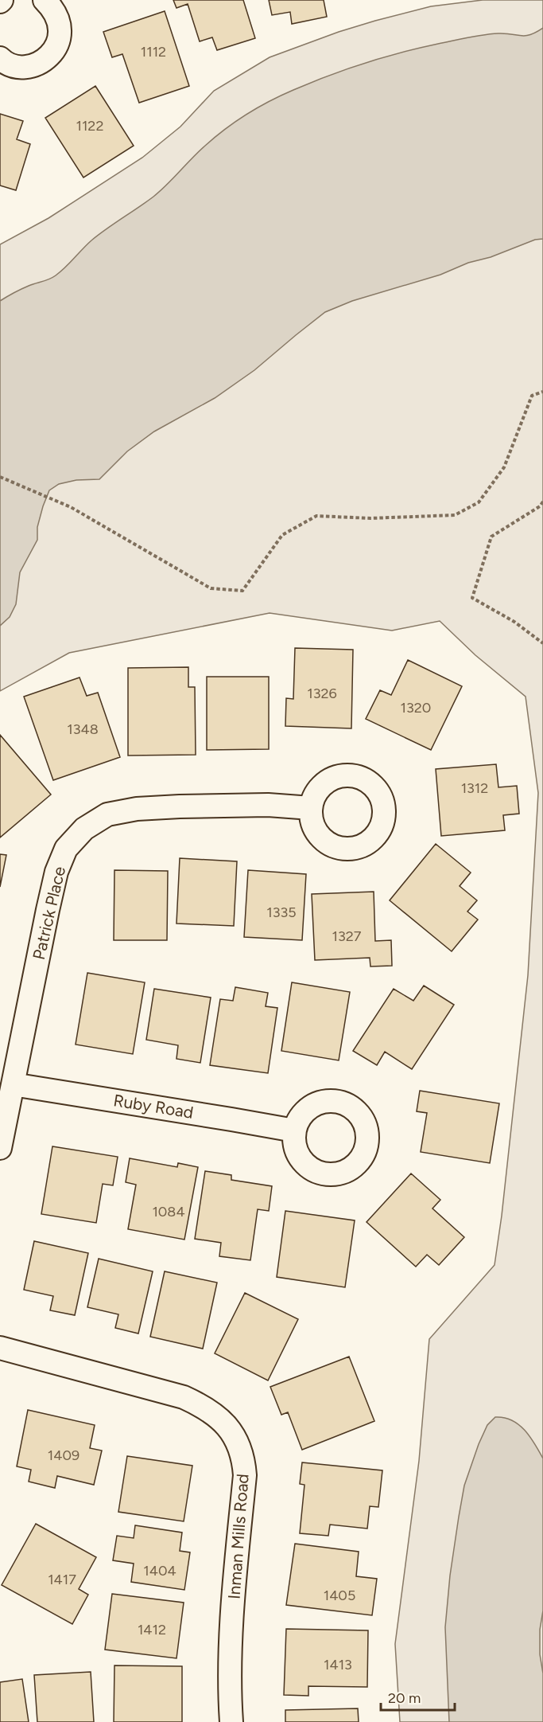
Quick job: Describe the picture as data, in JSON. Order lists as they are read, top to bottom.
{
  "streets": {
    "street": ["Patrick Place", "Ruby Road", "Inman Mills Road"]
  },
  "crossings": [
    ["Patrick Place", "Ruby Road"]
  ],
  "house_numbers": [
    "1112",
    "1122",
    "1326",
    "1320",
    "1348",
    "1312",
    "1335",
    "1327",
    "1084",
    "1409",
    "1404",
    "1417",
    "1405",
    "1412",
    "1413"
  ],
  "scale_bar": "20 m"
}
